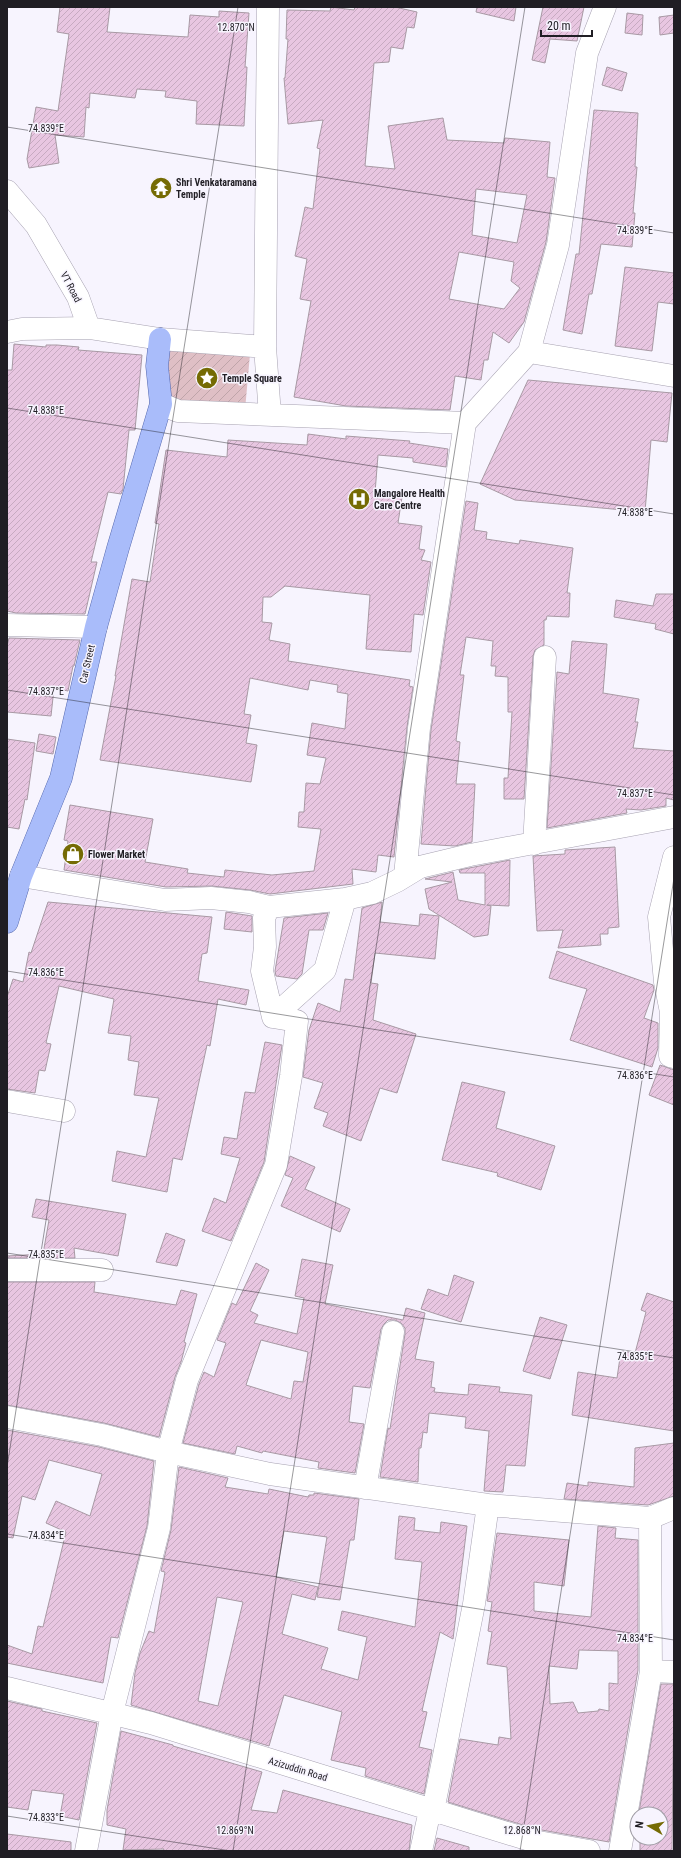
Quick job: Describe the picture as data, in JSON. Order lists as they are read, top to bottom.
{
  "streets": {
    "main road": ["Car Street"],
    "street": ["VT Road", "Azizuddin Road"]
  },
  "places": {
    "temple": ["Shri Venkataramana Temple"],
    "place": ["Temple Square"],
    "hospital": ["Mangalore Health Care Centre"],
    "shop": ["Flower Market"]
  },
  "scale_bar": "20 m",
  "north": "left",
  "coordinates": [
    "12.870°N",
    "74.839°E",
    "74.838°E",
    "74.837°E",
    "74.836°E",
    "74.835°E",
    "74.834°E",
    "74.833°E",
    "12.869°N",
    "12.868°N"
  ]
}
